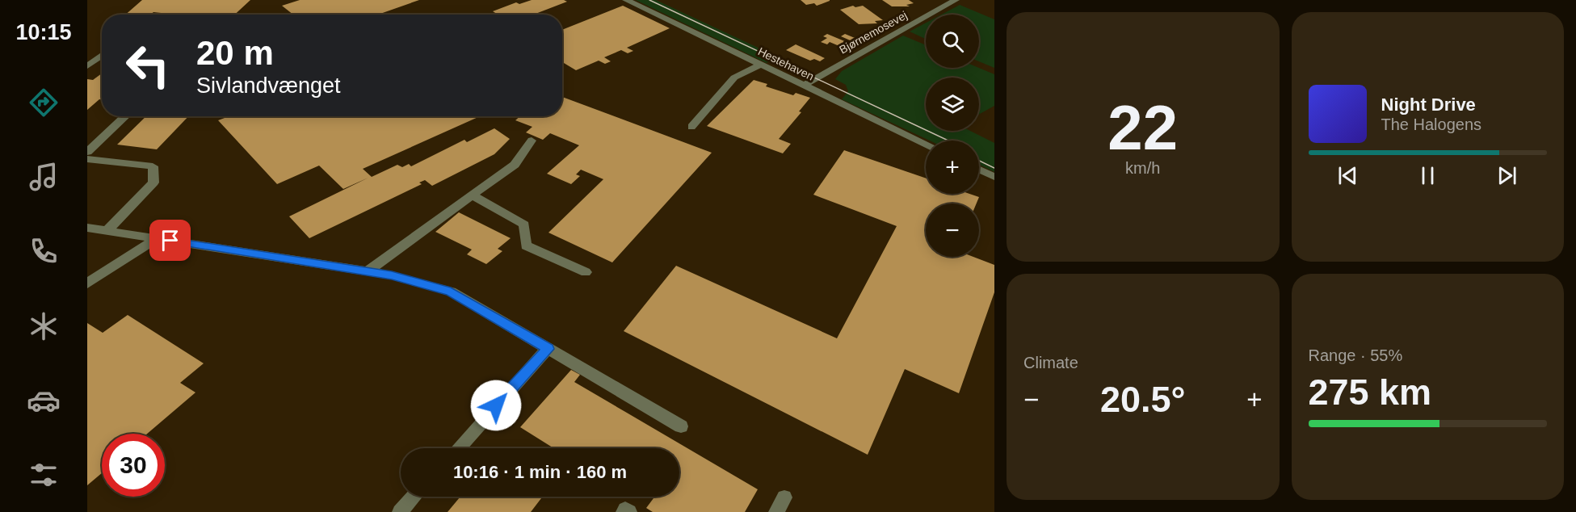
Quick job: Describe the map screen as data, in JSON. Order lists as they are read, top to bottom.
{
  "streets": {
    "street": ["Bjørnemosevej", "Hestehaven"]
  },
  "crossings": [
    ["Bjørnemosevej", "Hestehaven"]
  ],
  "page": {
    "tabs": "10:15",
    "tile": [
      ["22", "km/h"],
      "Climate",
      ["Range · 55%", "275 km"]
    ],
    "map_buttons": ["+", "−"],
    "turn": ["20 m", "Sivlandvænget"],
    "song": ["Night Drive", "The Halogens"],
    "heat": ["−", "20.5°", "+"],
    "limit": "30",
    "trip": "10:16 · 1 min · 160 m"
  }
}
